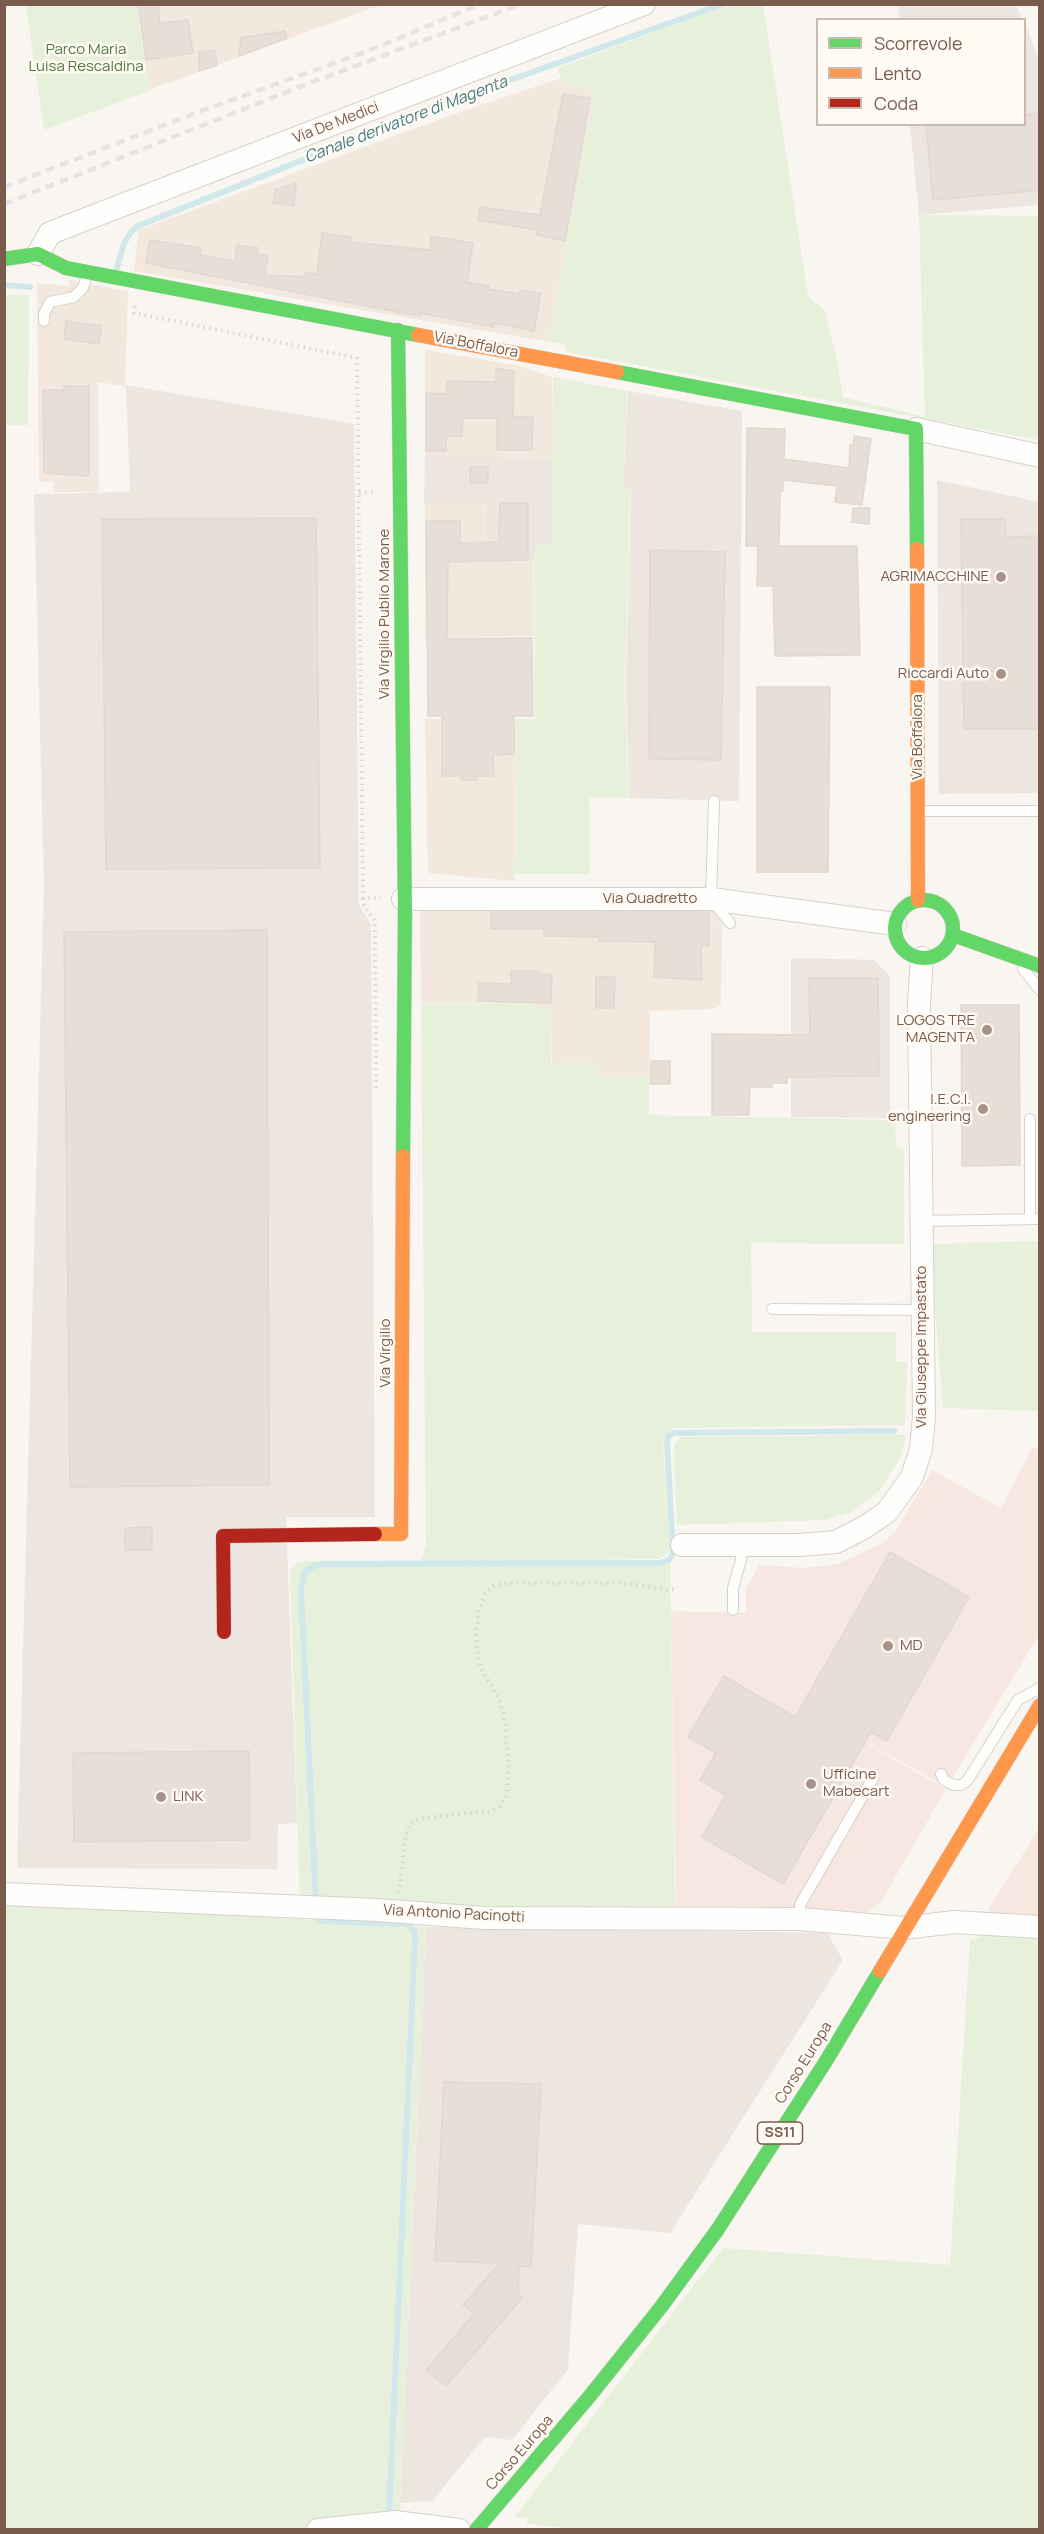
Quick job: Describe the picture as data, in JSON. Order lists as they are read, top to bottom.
{
  "streets": {
    "street": [
      "Via De Medici",
      "Via Boffalora",
      "Via Virgilio Publio Marone",
      "Via Quadretto",
      "Via Giuseppe Impastato",
      "Via Virgilio",
      "Via Antonio Pacinotti",
      "Corso Europa",
      "SS11"
    ]
  },
  "crossings": [
    ["Via De Medici", "Via Boffalora"],
    ["Via Boffalora", "Via Virgilio Publio Marone"],
    ["Via Boffalora", "Via Quadretto"],
    ["Via Boffalora", "Via Giuseppe Impastato"],
    ["Via Virgilio Publio Marone", "Via Quadretto"],
    ["Via Virgilio Publio Marone", "Via Virgilio"],
    ["Via Quadretto", "Via Giuseppe Impastato"],
    ["Via Quadretto", "Via Virgilio"],
    ["Via Antonio Pacinotti", "Corso Europa"]
  ],
  "water": ["Canale derivatore di Magenta"],
  "parks": ["Parco Maria Luisa Rescaldina"],
  "places": [
    "AGRIMACCHINE",
    "Riccardi Auto",
    "LOGOS TRE MAGENTA",
    "I.E.C.I. engineering",
    "MD",
    "Ufficine Mabecart",
    "LINK"
  ],
  "legend": ["Scorrevole", "Lento", "Coda"]
}
